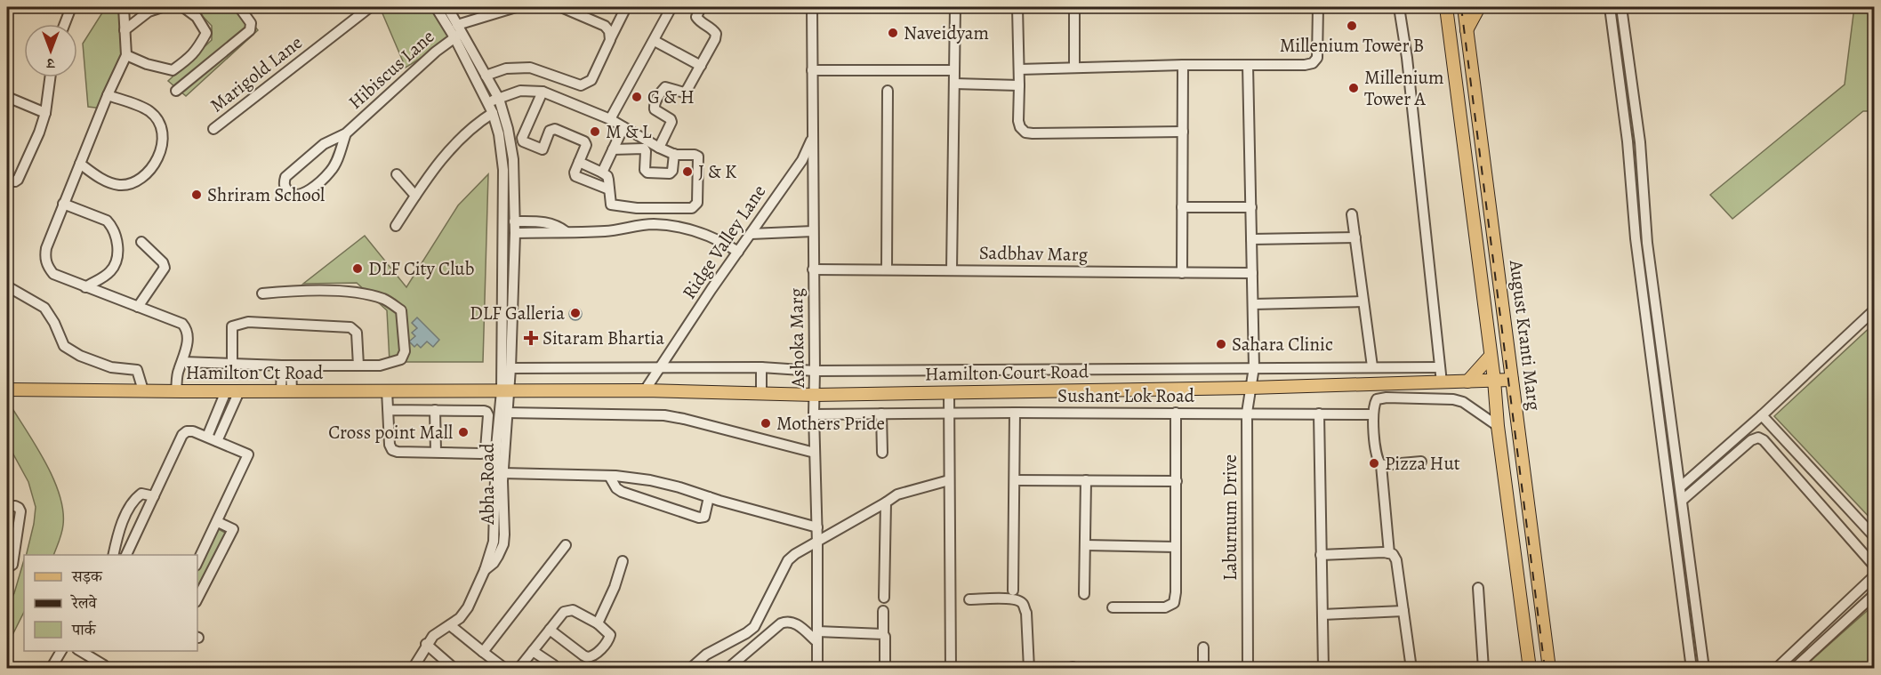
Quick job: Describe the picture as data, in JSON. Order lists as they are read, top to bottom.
{
  "streets": {
    "main road": ["August Kranti Marg", "Hamilton Ct Road", "Hamilton Court Road"],
    "street": [
      "Hibiscus Lane",
      "Marigold Lane",
      "Ridge Valley Lane",
      "Sadbhav Marg",
      "Ashoka Marg",
      "Sushant Lok Road",
      "Abha Road",
      "Laburnum Drive"
    ]
  },
  "crossings": [
    ["Ridge Valley Lane", "Ashoka Marg"],
    ["Ridge Valley Lane", "Hamilton Court Road"],
    ["Sadbhav Marg", "Ashoka Marg"],
    ["Sadbhav Marg", "Laburnum Drive"],
    ["August Kranti Marg", "Hamilton Court Road"],
    ["Ashoka Marg", "Hamilton Court Road"],
    ["Ashoka Marg", "Sushant Lok Road"],
    ["Hamilton Ct Road", "Hamilton Court Road"],
    ["Hamilton Ct Road", "Abha Road"],
    ["Hamilton Court Road", "Abha Road"],
    ["Hamilton Court Road", "Laburnum Drive"],
    ["Sushant Lok Road", "Laburnum Drive"]
  ],
  "places": {
    "other": [
      "Millenium Tower B",
      "Naveidyam",
      "Millenium Tower A",
      "G & H",
      "M & L",
      "J & K",
      "Shriram School",
      "DLF City Club",
      "DLF Galleria",
      "Sahara Clinic",
      "Mothers Pride",
      "Cross point Mall",
      "Pizza Hut"
    ],
    "health": ["Sitaram Bhartia"]
  },
  "legend": ["सड़क", "रेलवे", "पार्क"],
  "north": "bottom"
}
